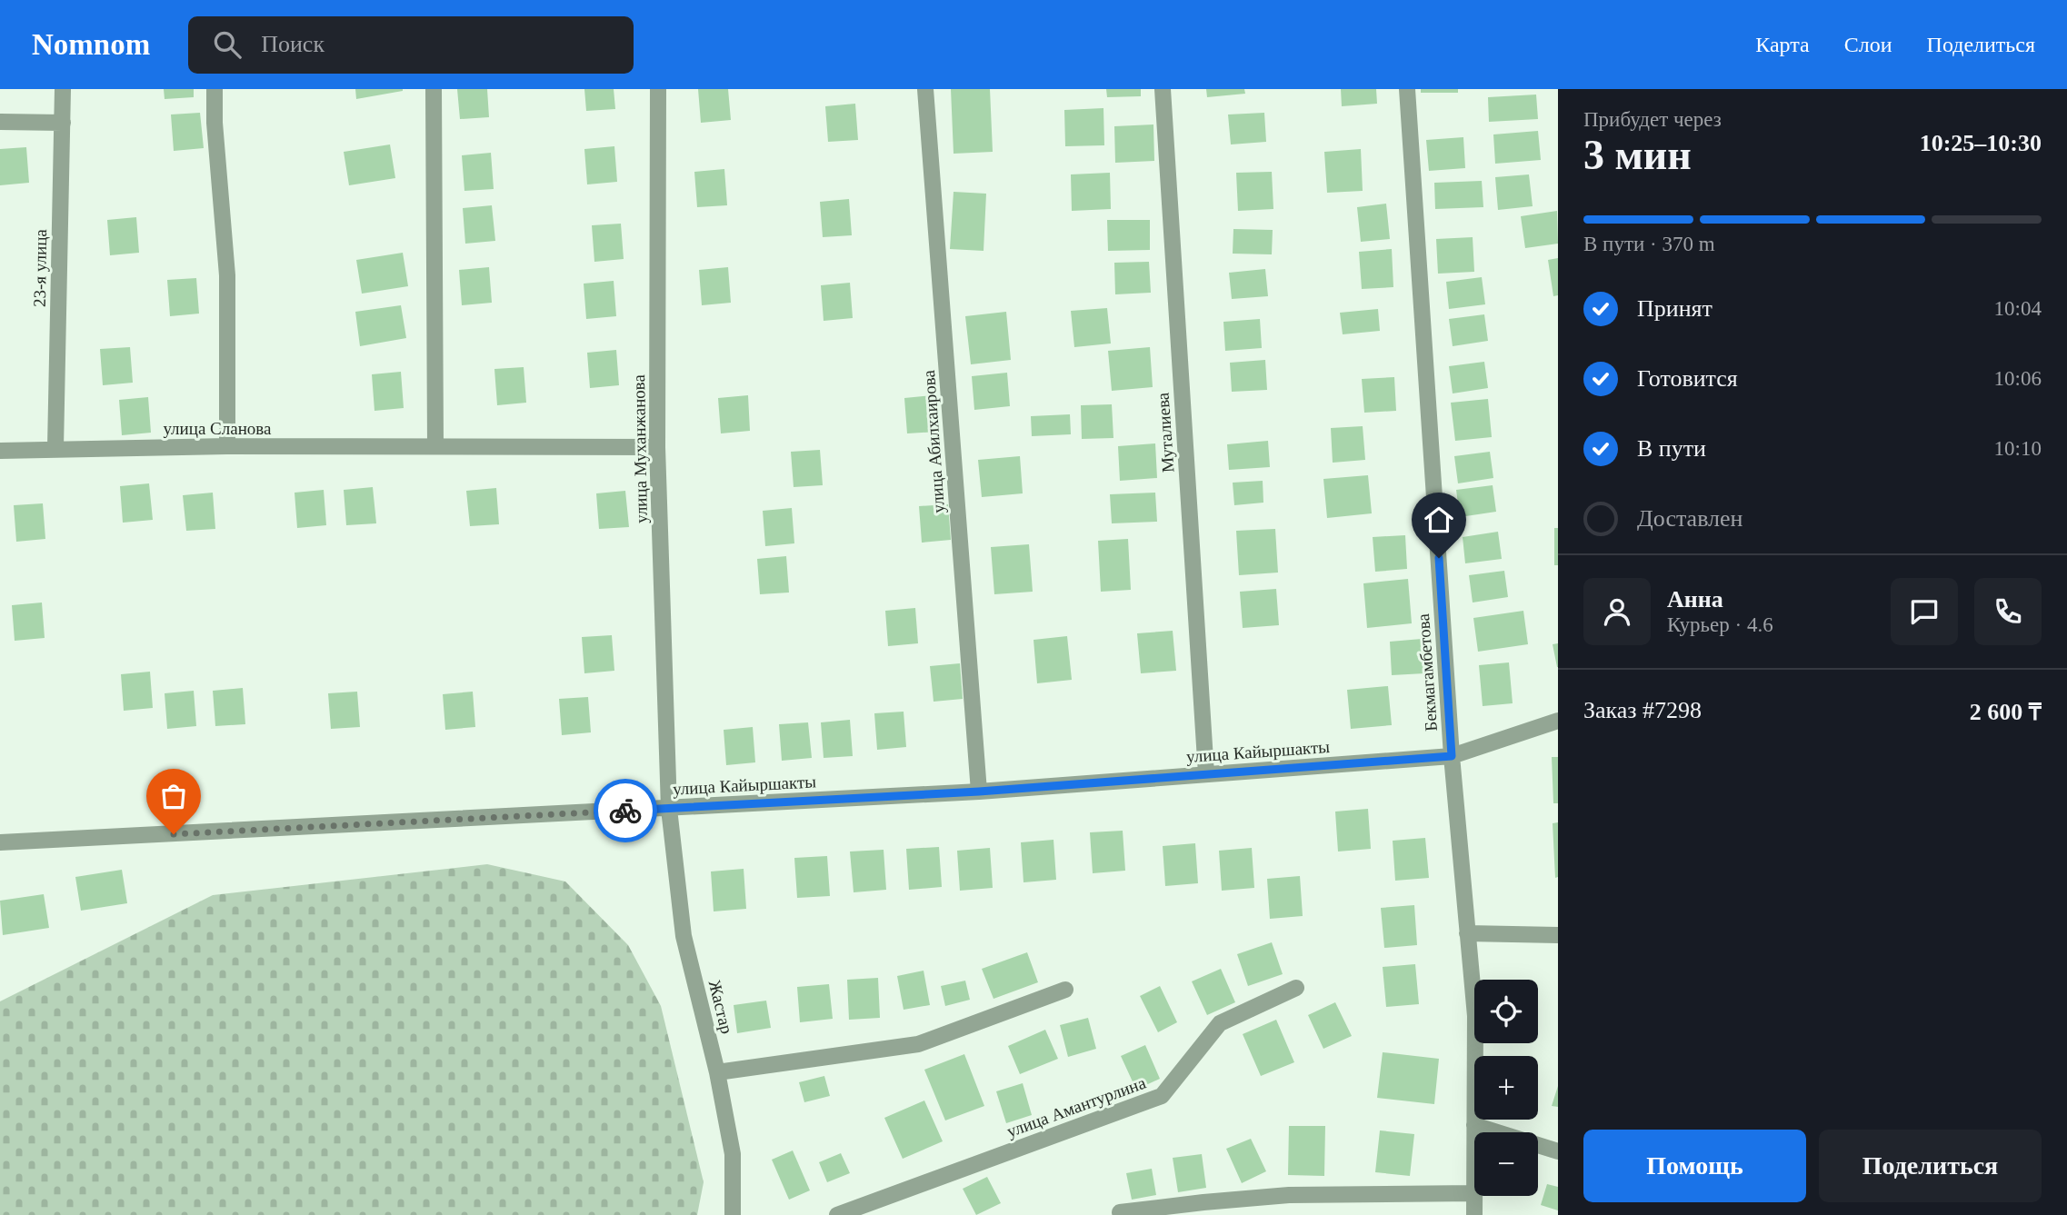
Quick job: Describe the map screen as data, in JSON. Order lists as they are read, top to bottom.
{
  "streets": {
    "street": [
      "23-я улица",
      "улица Сланова",
      "Муталиева",
      "улица Абилхаирова",
      "улица Муханжанова",
      "Бекмагамбетова",
      "улица Кайыршакты",
      "Жастар",
      "улица Амантурлина"
    ]
  },
  "crossings": [
    ["23-я улица", "улица Сланова"],
    ["улица Сланова", "улица Муханжанова"],
    ["Муталиева", "улица Кайыршакты"],
    ["улица Абилхаирова", "улица Кайыршакты"],
    ["улица Муханжанова", "улица Кайыршакты"],
    ["улица Муханжанова", "Жастар"],
    ["Бекмагамбетова", "улица Кайыршакты"],
    ["улица Кайыршакты", "Жастар"]
  ],
  "page": {
    "header": "Nomnom",
    "search": "Поиск",
    "nav": ["Карта", "Слои", "Поделиться"],
    "heading": ["3 мин", "Прибудет через", "10:25–10:30"],
    "panel": [
      "Анна",
      "Курьер · 4.6",
      "Заказ #7298",
      "2 600 ₸"
    ],
    "bar": "В пути · 370 m",
    "list": [
      ["Принят", "10:04"],
      ["Готовится", "10:06"],
      ["В пути", "10:10"],
      "Доставлен"
    ],
    "map_buttons": ["+", "−"],
    "buttons": ["Помощь", "Поделиться"]
  }
}
